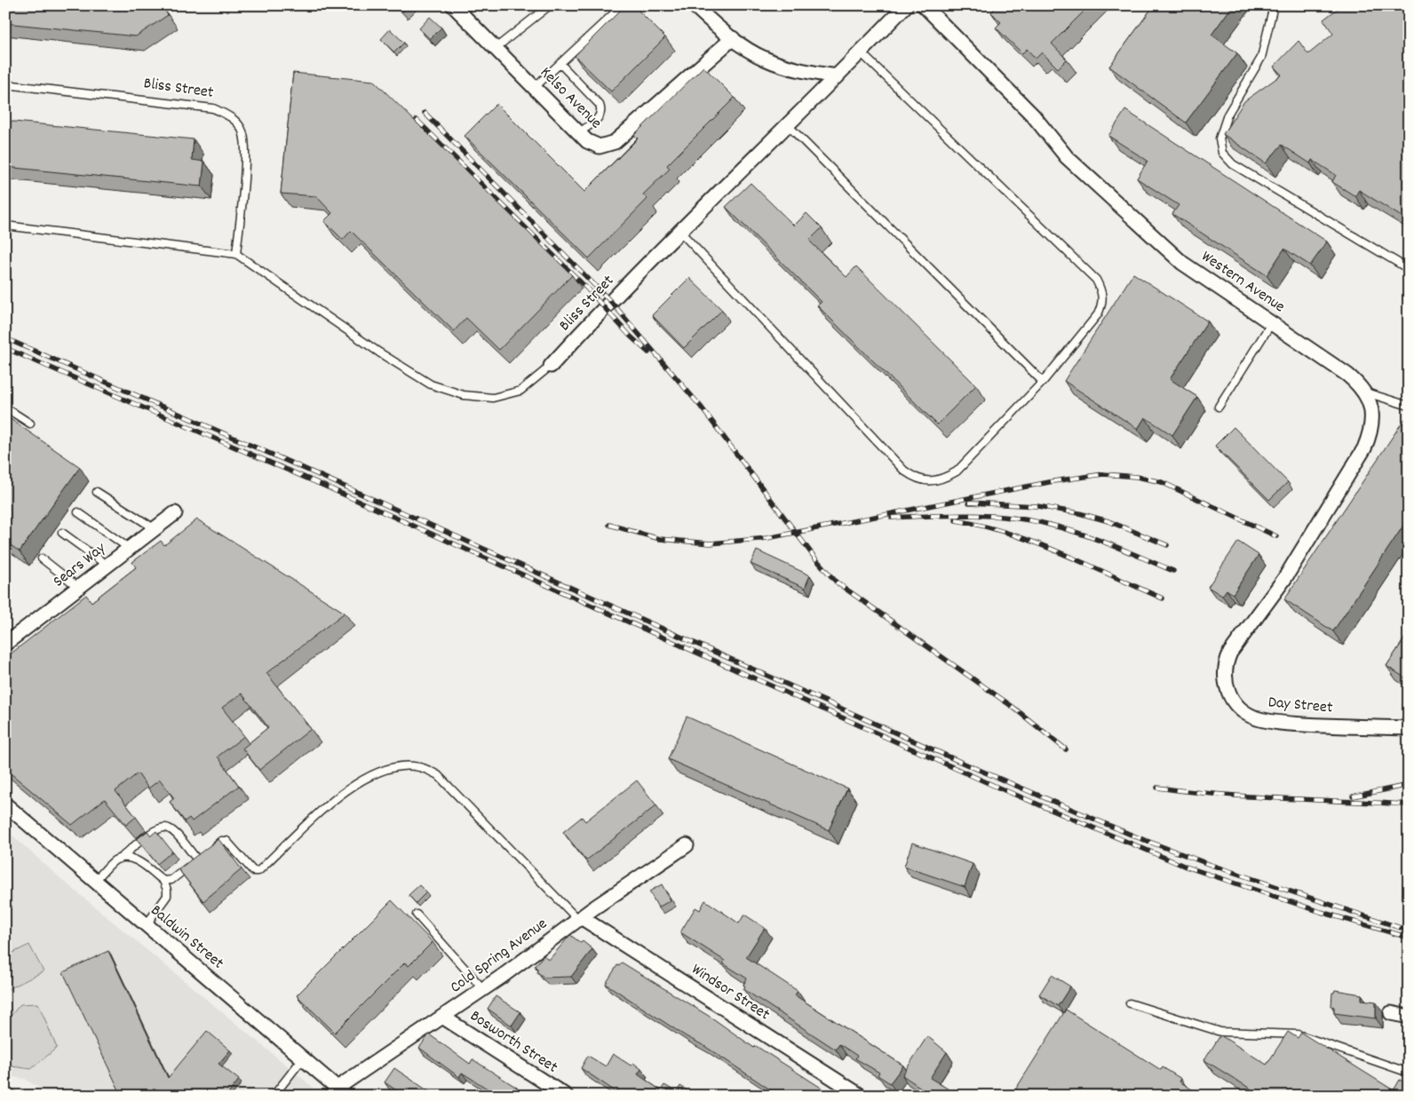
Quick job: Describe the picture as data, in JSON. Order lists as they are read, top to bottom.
{
  "streets": {
    "street": [
      "Bliss Street",
      "Kelso Avenue",
      "Western Avenue",
      "Sears Way",
      "Day Street",
      "Baldwin Street",
      "Cold Spring Avenue",
      "Windsor Street",
      "Bosworth Street"
    ]
  },
  "crossings": [
    ["Western Avenue", "Day Street"],
    ["Baldwin Street", "Cold Spring Avenue"],
    ["Cold Spring Avenue", "Windsor Street"],
    ["Cold Spring Avenue", "Bosworth Street"]
  ]
}
